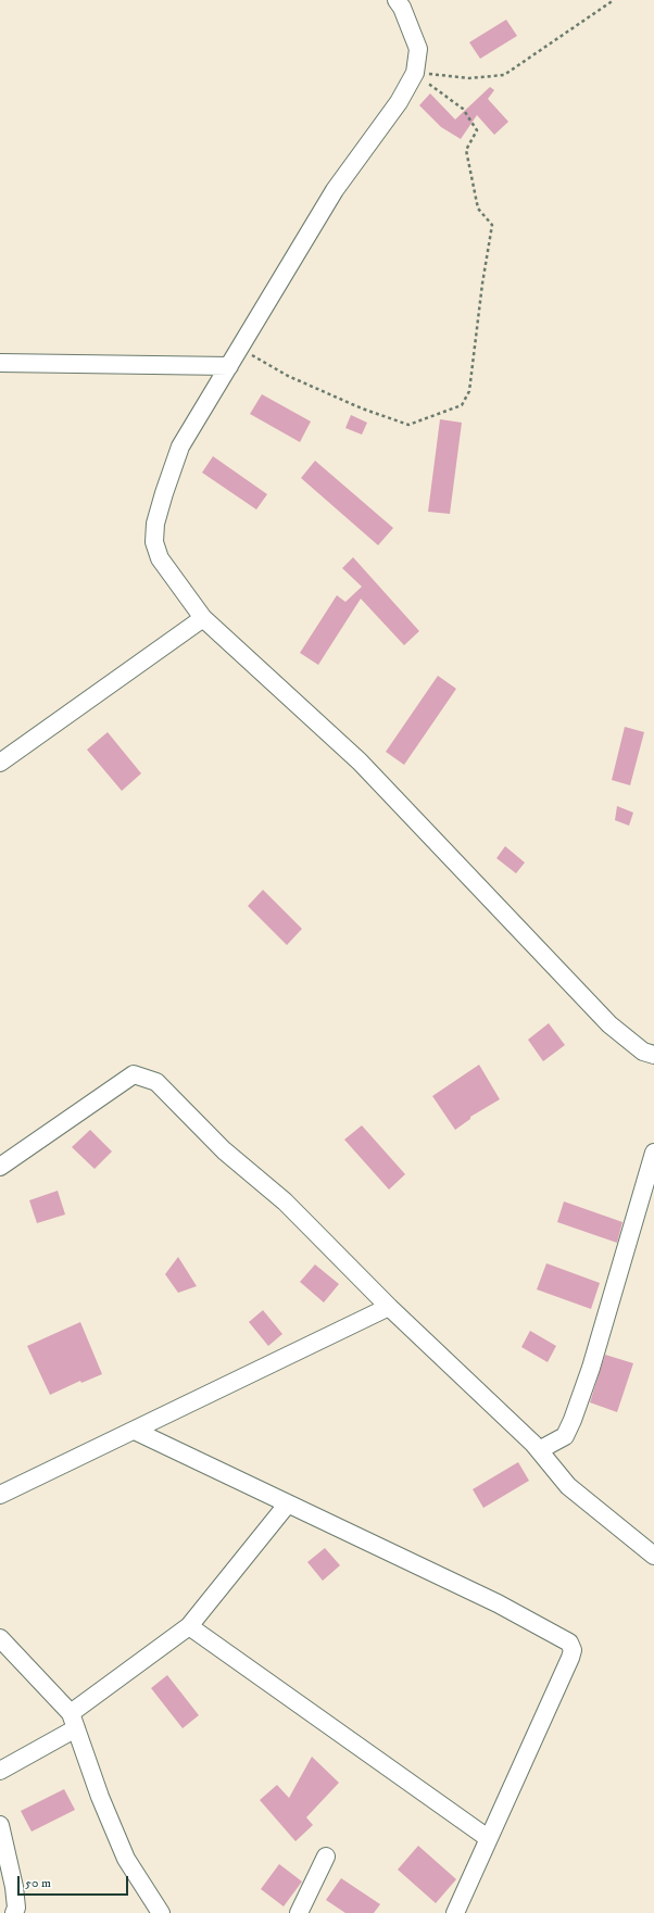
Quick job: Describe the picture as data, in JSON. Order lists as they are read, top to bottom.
{
  "scale_bar": "50 m"
}
